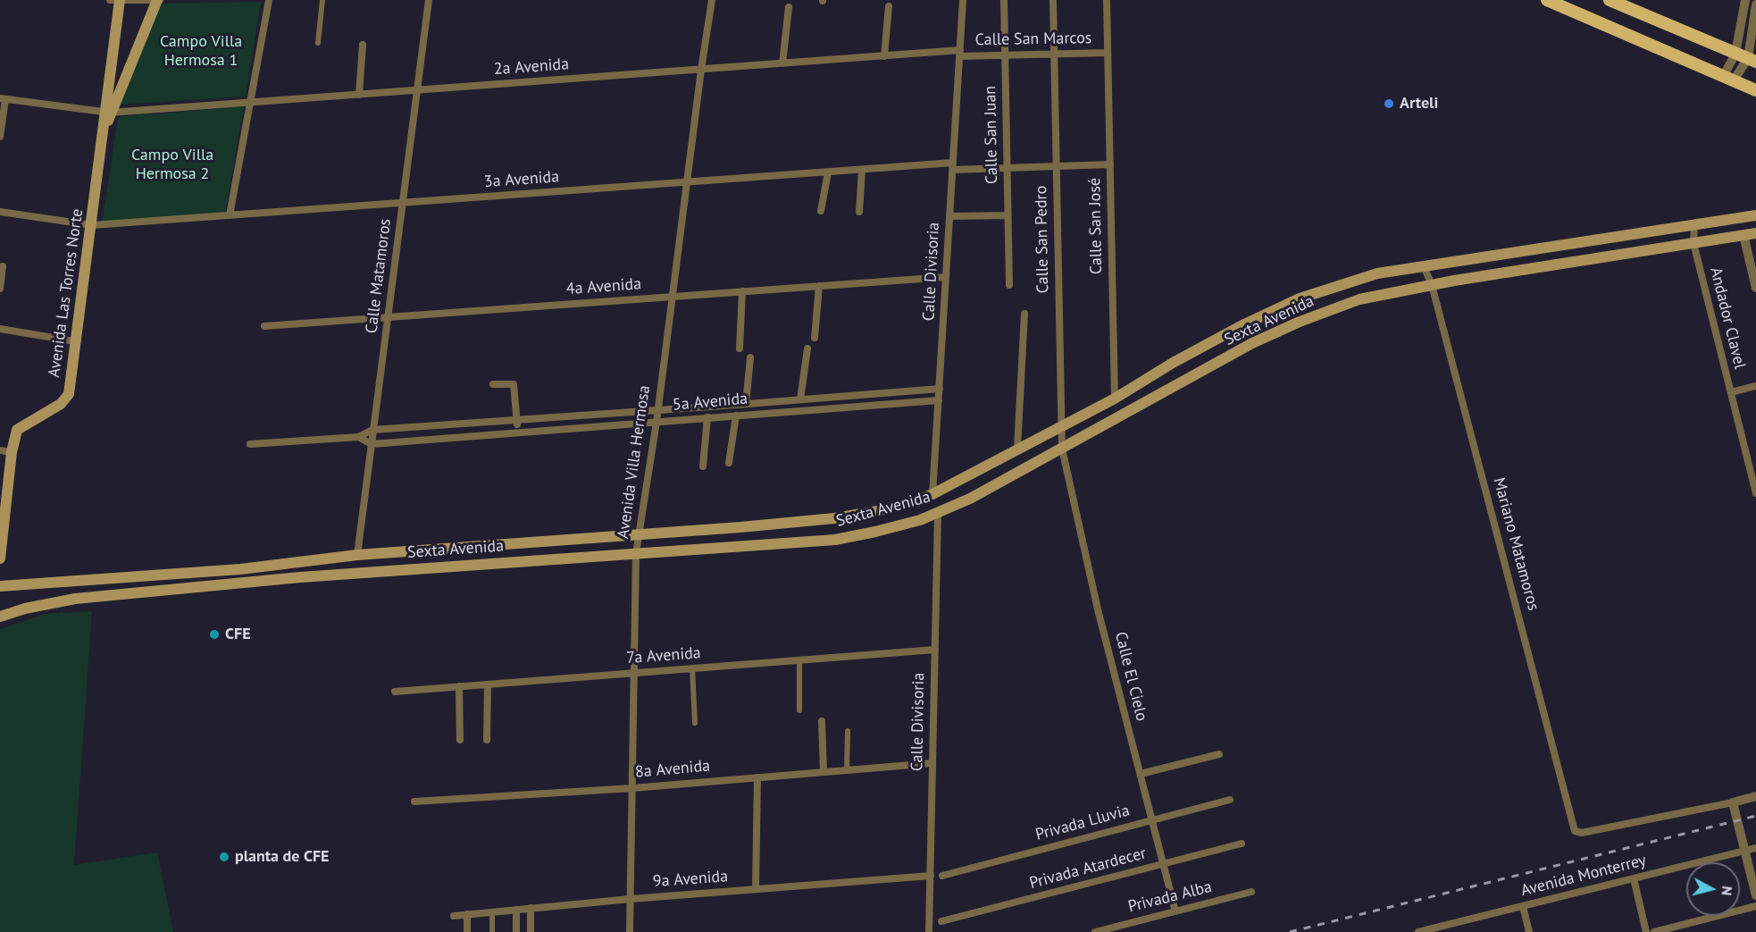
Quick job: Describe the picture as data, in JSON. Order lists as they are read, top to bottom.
{
  "streets": {
    "main road": ["Avenida Las Torres Norte", "Sexta Avenida"],
    "street": [
      "Calle San Marcos",
      "2a Avenida",
      "Calle San Juan",
      "3a Avenida",
      "Calle San José",
      "Calle San Pedro",
      "Calle Divisoria",
      "Calle Matamoros",
      "4a Avenida",
      "Andador Clavel",
      "5a Avenida",
      "Avenida Villa Hermosa",
      "Mariano Matamoros",
      "7a Avenida",
      "Calle El Cielo",
      "8a Avenida",
      "Privada Lluvia",
      "Privada Atardecer",
      "Avenida Monterrey",
      "9a Avenida",
      "Privada Alba"
    ]
  },
  "crossings": [
    ["Calle San Marcos", "2a Avenida"],
    ["Calle San Marcos", "Calle San Juan"],
    ["Calle San Marcos", "Calle San José"],
    ["Calle San Marcos", "Calle San Pedro"],
    ["Calle San Marcos", "Calle Divisoria"],
    ["2a Avenida", "Calle Divisoria"],
    ["2a Avenida", "Calle Matamoros"],
    ["2a Avenida", "Avenida Las Torres Norte"],
    ["2a Avenida", "Avenida Villa Hermosa"],
    ["Calle San Juan", "3a Avenida"],
    ["3a Avenida", "Calle San José"],
    ["3a Avenida", "Calle San Pedro"],
    ["3a Avenida", "Calle Divisoria"],
    ["3a Avenida", "Calle Matamoros"],
    ["3a Avenida", "Avenida Las Torres Norte"],
    ["3a Avenida", "Avenida Villa Hermosa"],
    ["Calle San José", "Sexta Avenida"],
    ["Calle San Pedro", "Sexta Avenida"],
    ["Calle San Pedro", "Calle El Cielo"],
    ["Calle Divisoria", "4a Avenida"],
    ["Calle Divisoria", "Sexta Avenida"],
    ["Calle Divisoria", "5a Avenida"],
    ["Calle Divisoria", "7a Avenida"],
    ["Calle Divisoria", "8a Avenida"],
    ["Calle Divisoria", "9a Avenida"],
    ["Calle Matamoros", "4a Avenida"],
    ["Calle Matamoros", "Sexta Avenida"],
    ["Calle Matamoros", "5a Avenida"],
    ["4a Avenida", "Avenida Villa Hermosa"],
    ["Andador Clavel", "Sexta Avenida"],
    ["Sexta Avenida", "Avenida Villa Hermosa"],
    ["Sexta Avenida", "Mariano Matamoros"],
    ["Sexta Avenida", "Calle El Cielo"],
    ["5a Avenida", "Avenida Villa Hermosa"],
    ["Avenida Villa Hermosa", "7a Avenida"],
    ["Avenida Villa Hermosa", "8a Avenida"],
    ["Avenida Villa Hermosa", "9a Avenida"],
    ["Calle El Cielo", "Privada Lluvia"],
    ["Calle El Cielo", "Privada Atardecer"],
    ["Calle El Cielo", "Privada Alba"]
  ],
  "parks": ["Campo Villa Hermosa 1", "Campo Villa Hermosa 2"],
  "places": ["Arteli", "CFE", "planta de CFE"],
  "north": "right"
}
